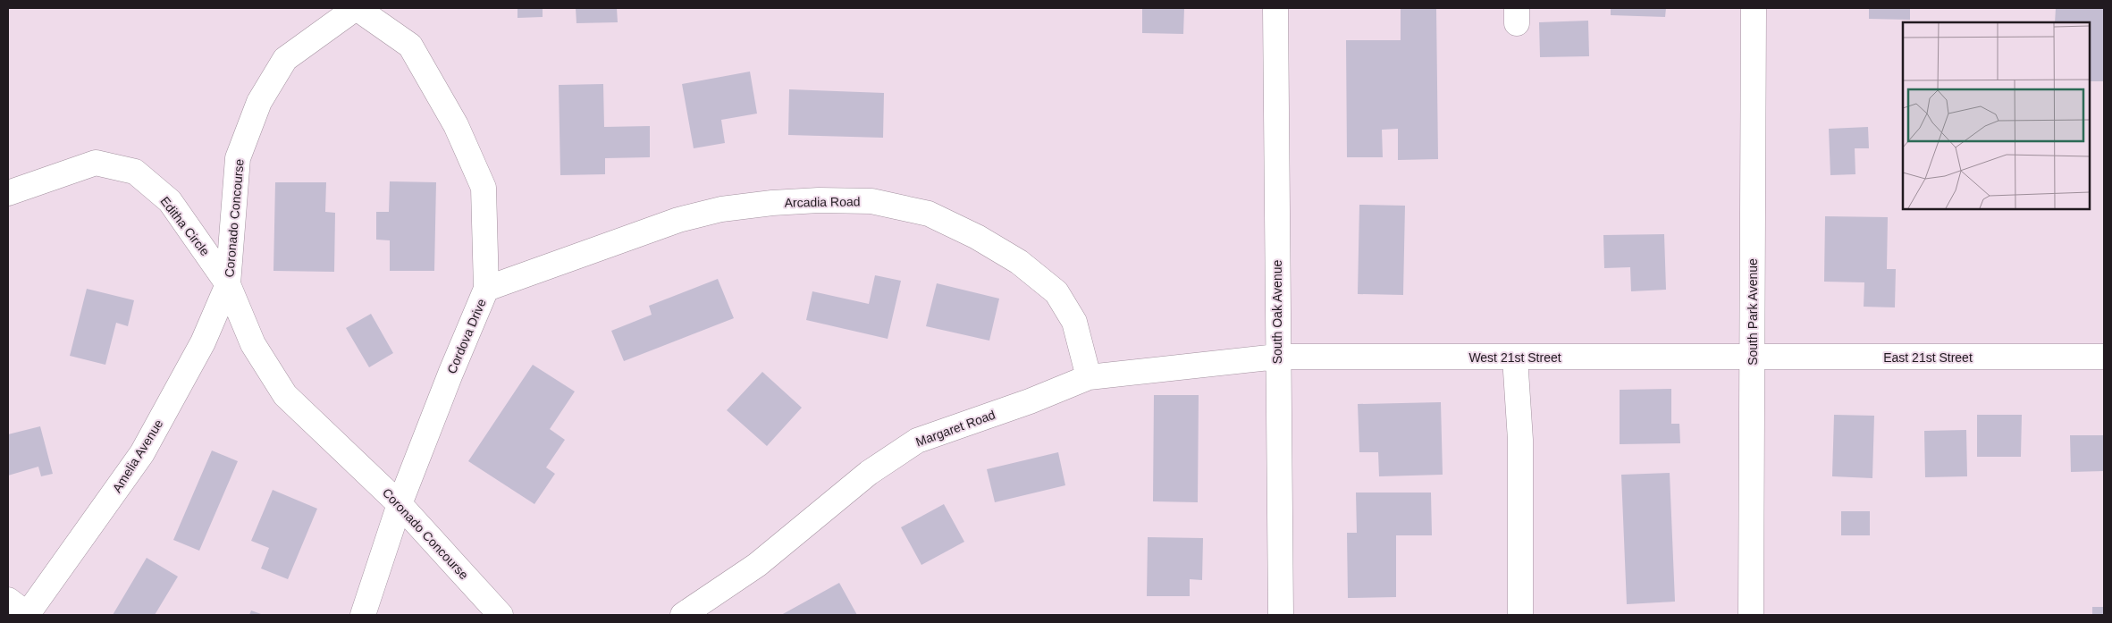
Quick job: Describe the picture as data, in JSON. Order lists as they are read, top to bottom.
{
  "streets": {
    "street": [
      "Arcadia Road",
      "Coronado Concourse",
      "Editha Circle",
      "South Oak Avenue",
      "South Park Avenue",
      "Cordova Drive",
      "West 21st Street",
      "East 21st Street",
      "Margaret Road",
      "Amelia Avenue"
    ]
  },
  "crossings": [
    ["Arcadia Road", "Cordova Drive"],
    ["Arcadia Road", "Margaret Road"],
    ["Coronado Concourse", "Editha Circle"],
    ["Coronado Concourse", "Cordova Drive"],
    ["Coronado Concourse", "Amelia Avenue"],
    ["Editha Circle", "Amelia Avenue"],
    ["South Oak Avenue", "West 21st Street"],
    ["South Oak Avenue", "Margaret Road"],
    ["South Park Avenue", "West 21st Street"],
    ["South Park Avenue", "East 21st Street"],
    ["West 21st Street", "East 21st Street"],
    ["West 21st Street", "Margaret Road"]
  ]
}
